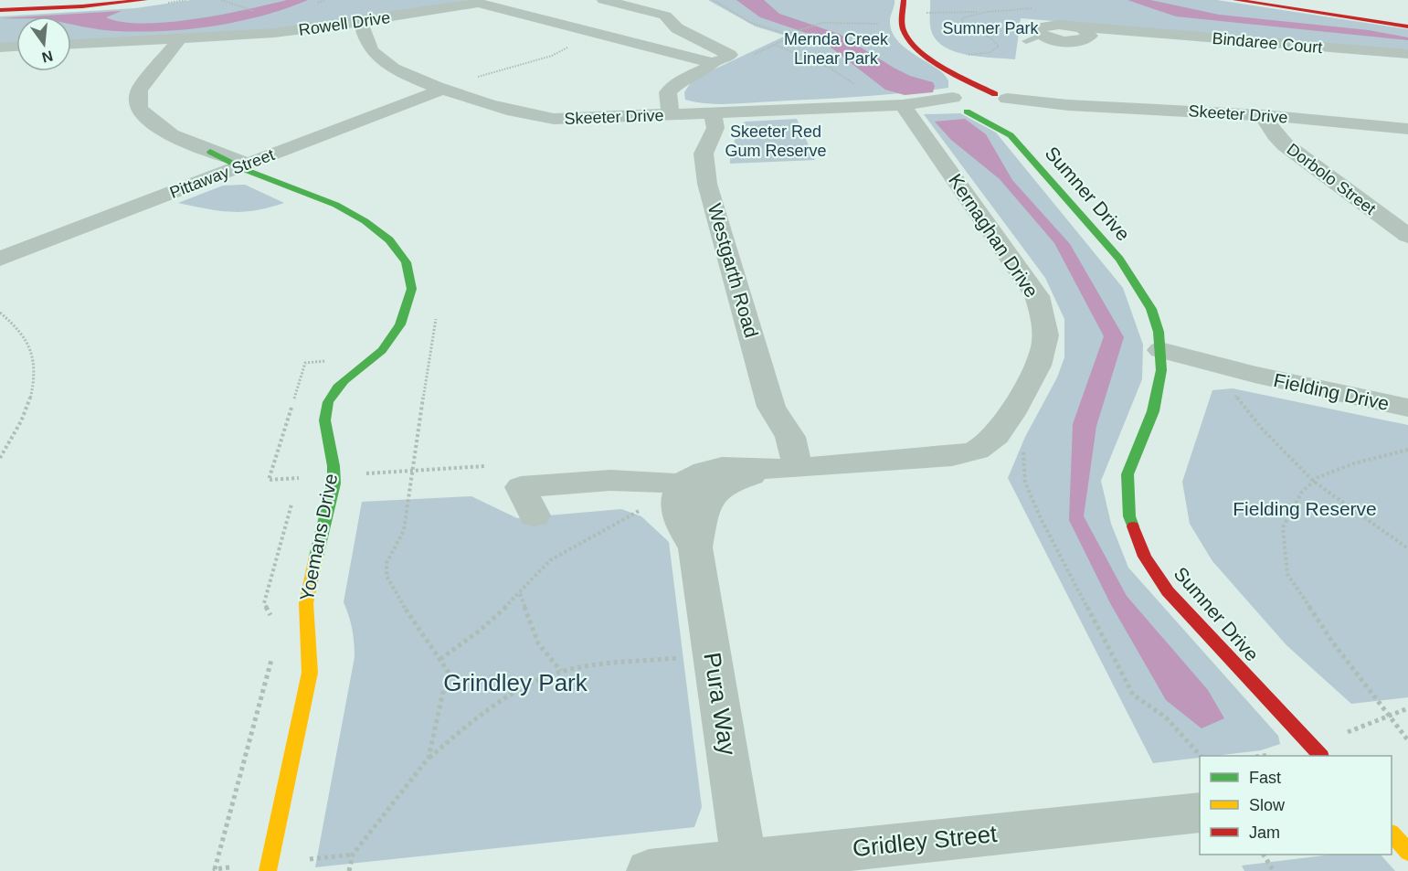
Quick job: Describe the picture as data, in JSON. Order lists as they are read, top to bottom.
{
  "streets": {
    "street": [
      "Rowell Drive",
      "Bindaree Court",
      "Skeeter Drive",
      "Pittaway Street",
      "Dorbolo Street",
      "Sumner Drive",
      "Kernaghan Drive",
      "Westgarth Road",
      "Fielding Drive",
      "Yoemans Drive",
      "Pura Way",
      "Gridley Street"
    ]
  },
  "crossings": [
    ["Rowell Drive", "Skeeter Drive"],
    ["Rowell Drive", "Yoemans Drive"],
    ["Skeeter Drive", "Pittaway Street"],
    ["Skeeter Drive", "Dorbolo Street"],
    ["Skeeter Drive", "Sumner Drive"],
    ["Skeeter Drive", "Kernaghan Drive"],
    ["Skeeter Drive", "Westgarth Road"],
    ["Pittaway Street", "Yoemans Drive"],
    ["Sumner Drive", "Fielding Drive"],
    ["Kernaghan Drive", "Westgarth Road"],
    ["Kernaghan Drive", "Pura Way"],
    ["Pura Way", "Gridley Street"]
  ],
  "parks": [
    "Sumner Park",
    "Mernda Creek Linear Park",
    "Skeeter Red Gum Reserve",
    "Fielding Reserve",
    "Grindley Park"
  ],
  "legend": ["Fast", "Slow", "Jam"],
  "north": "bottom"
}
